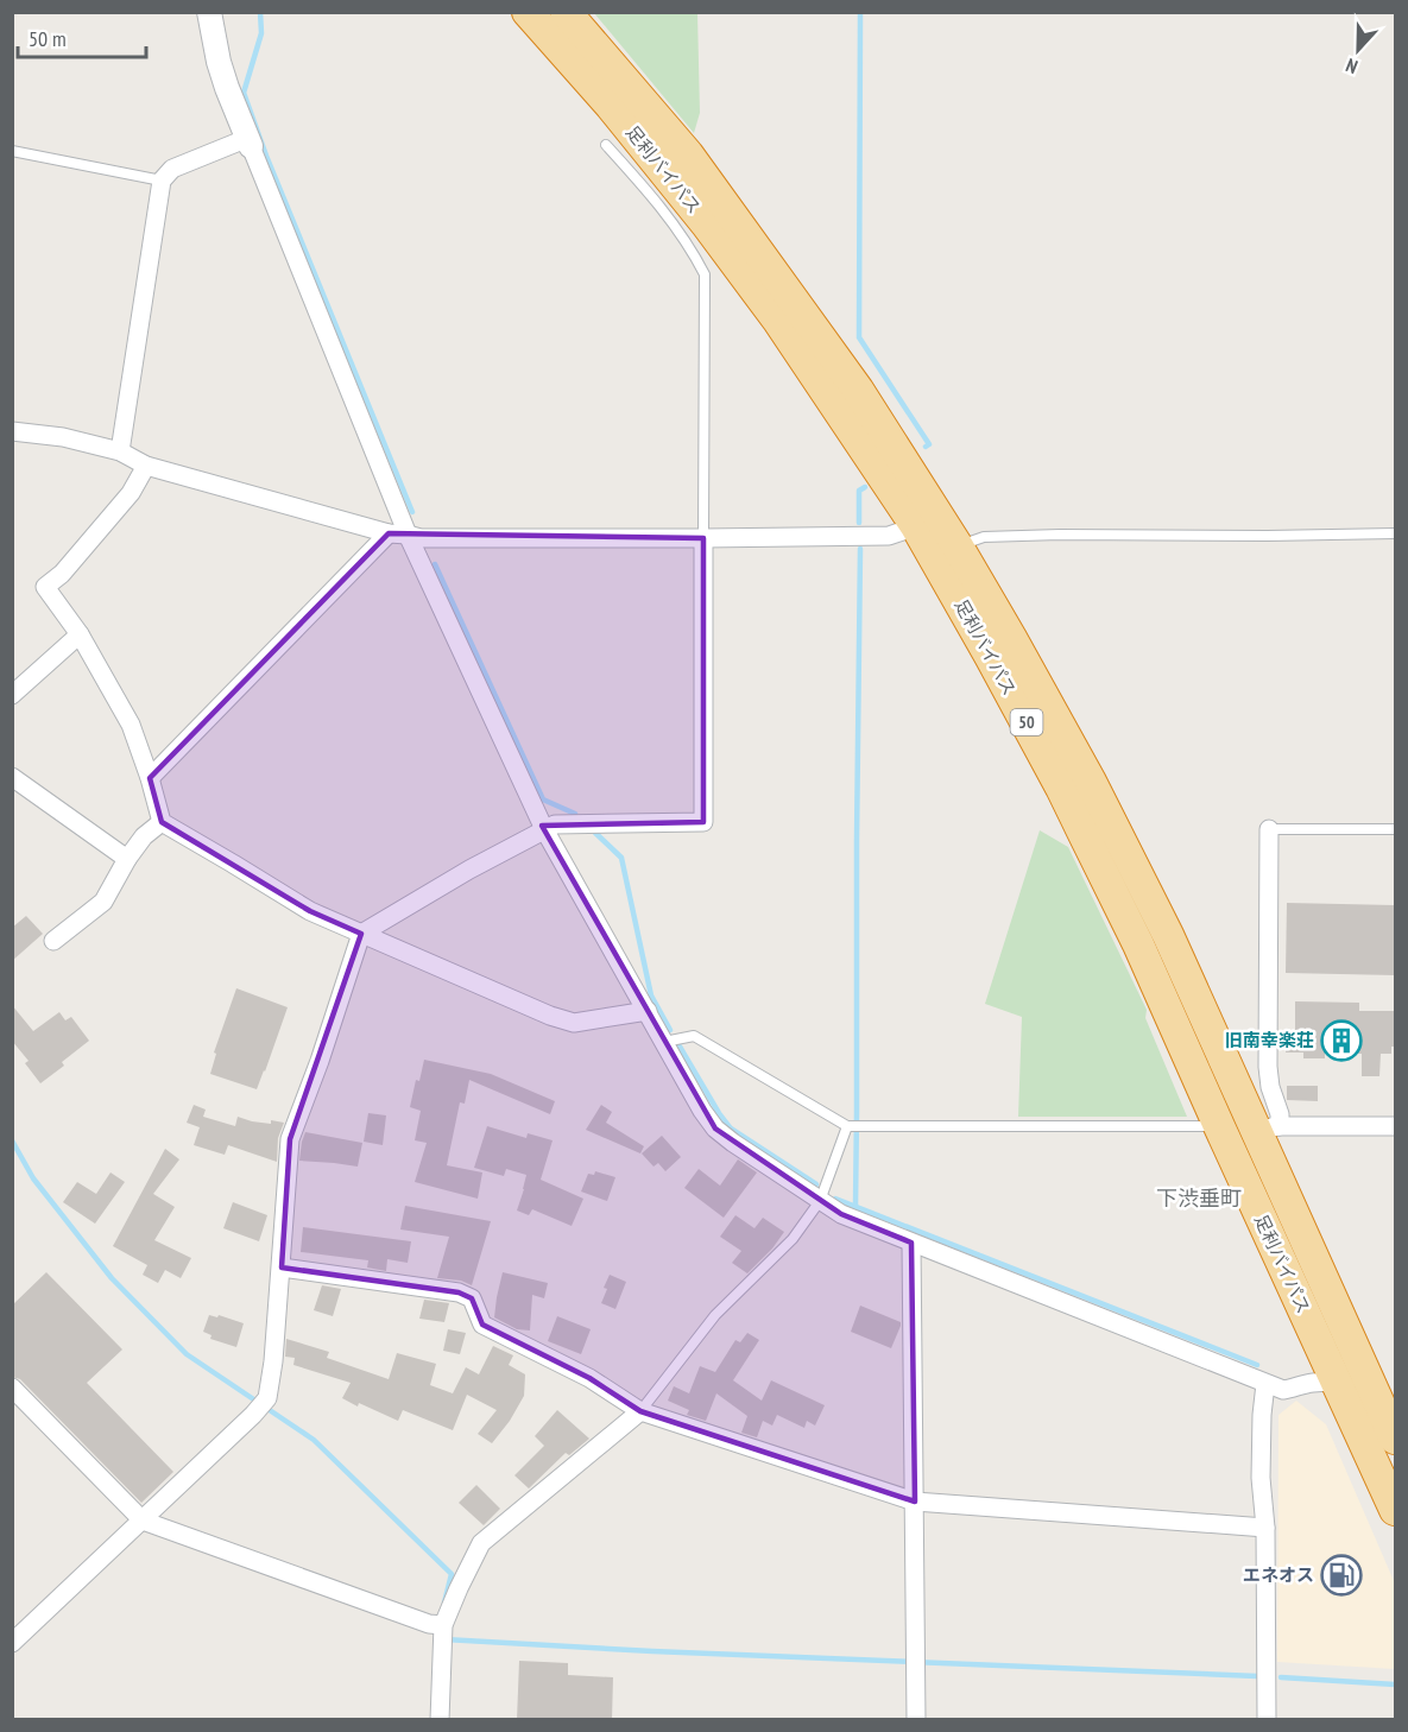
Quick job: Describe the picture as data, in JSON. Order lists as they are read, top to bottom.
{
  "streets": {
    "highway": ["足利バイパス", "50"]
  },
  "districts": ["下渋垂町"],
  "places": {
    "building": ["旧南幸楽荘"],
    "fuel station": ["エネオス"]
  },
  "scale_bar": "50 m",
  "north": "bottom"
}
